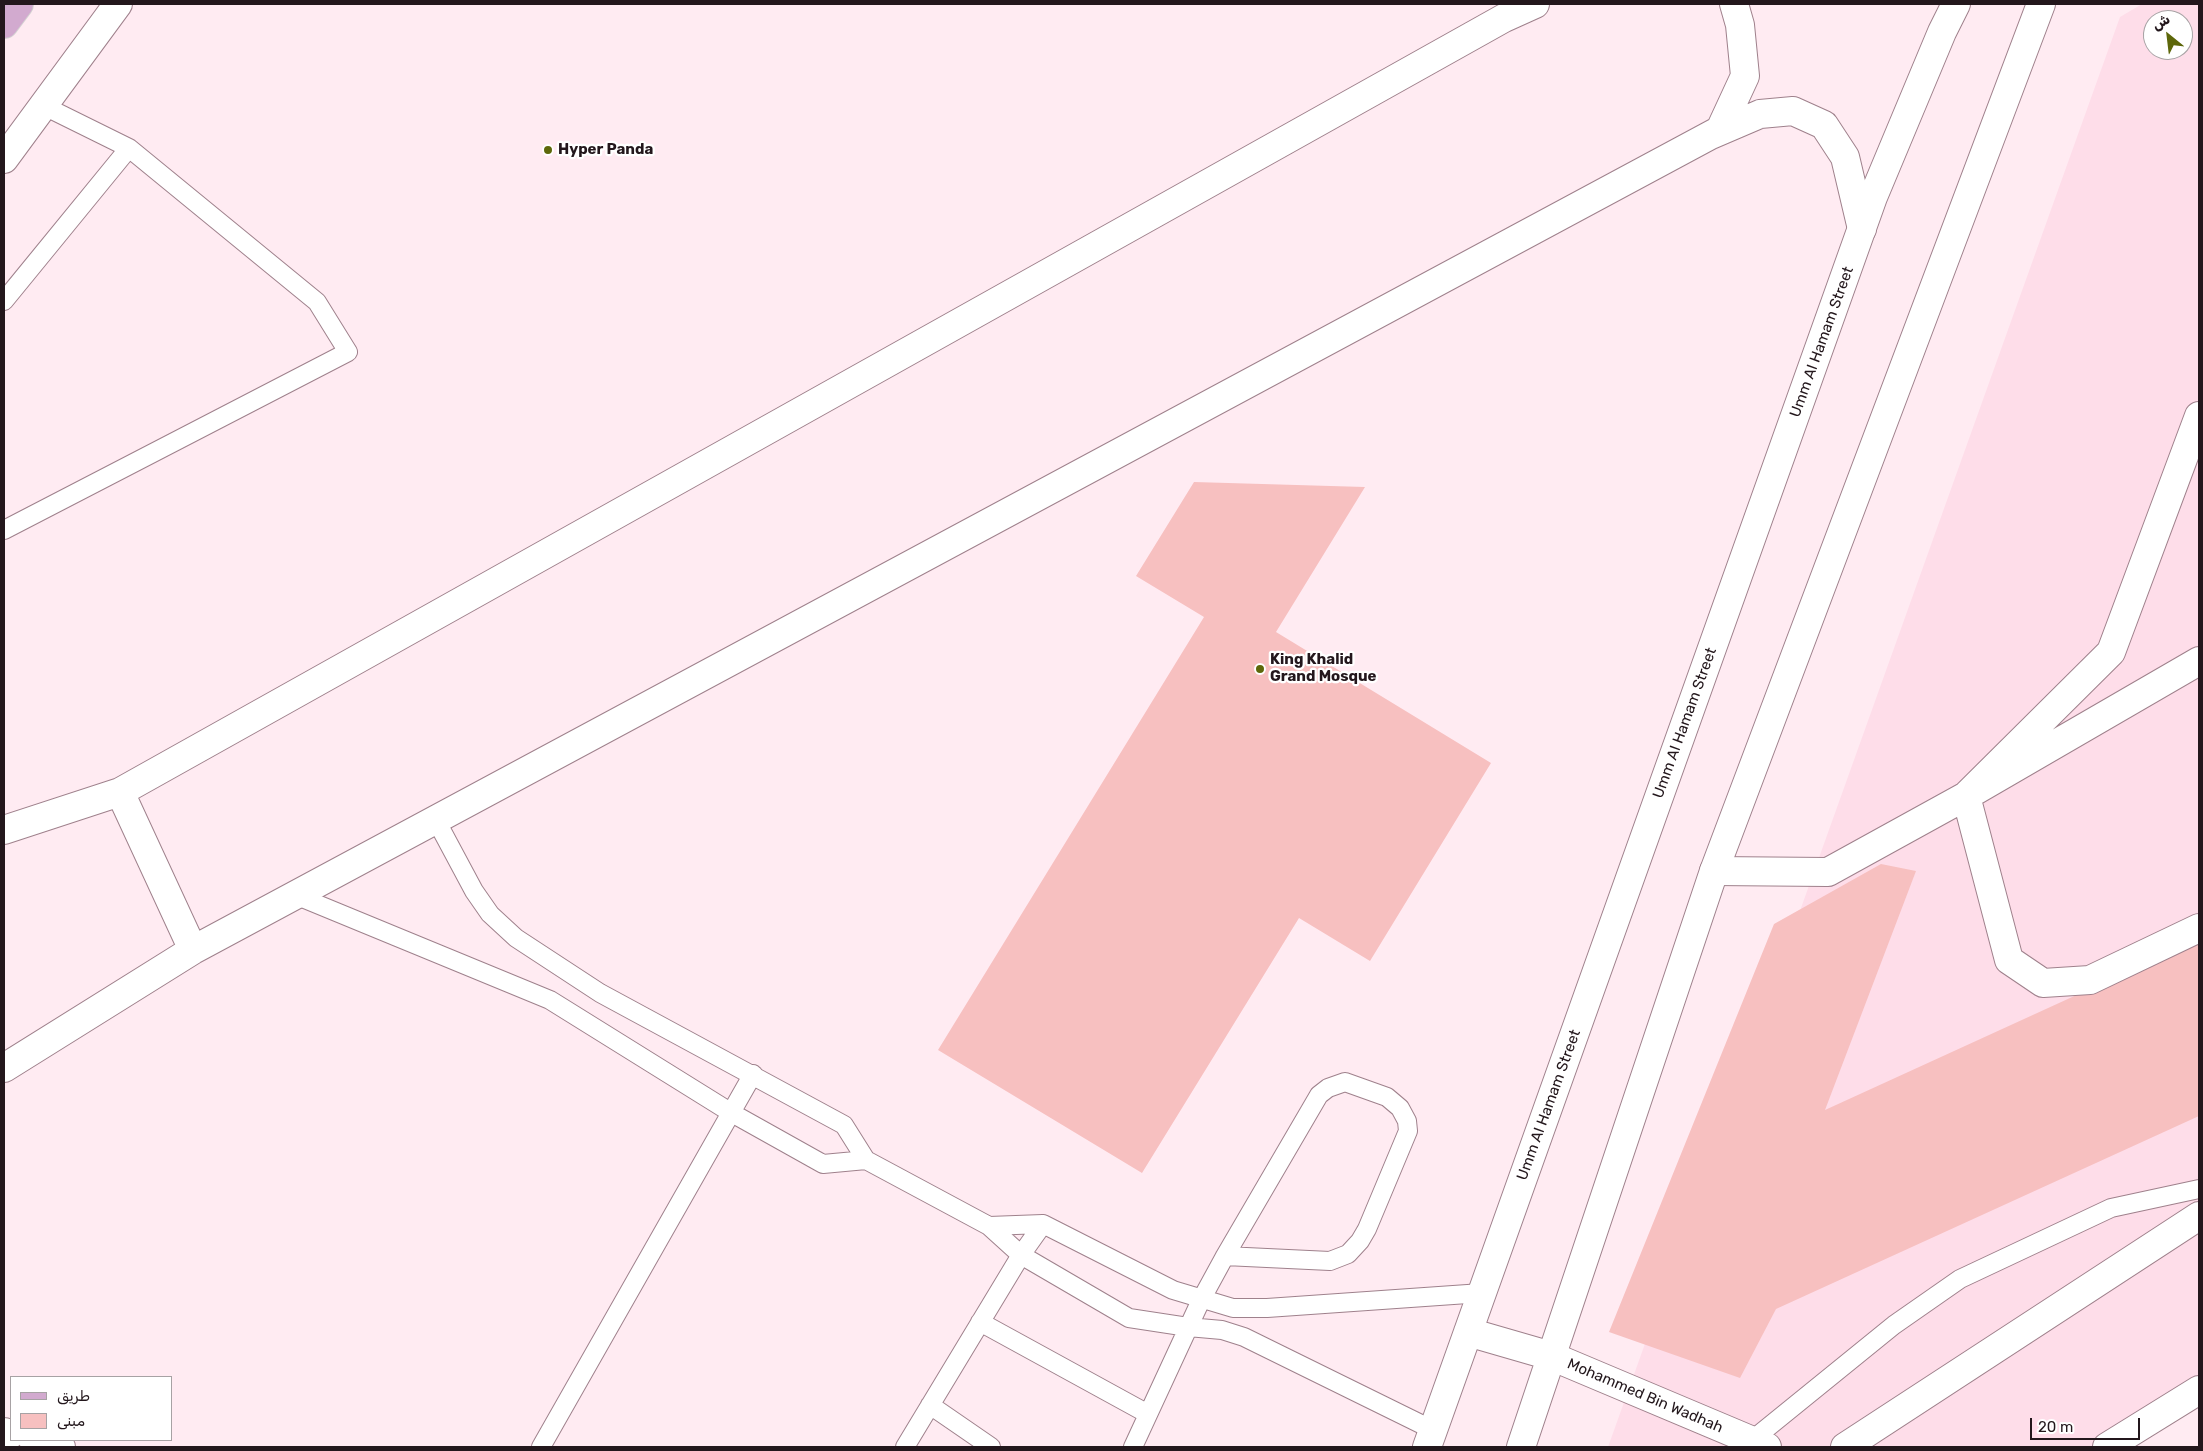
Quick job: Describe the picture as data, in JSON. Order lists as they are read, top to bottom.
{
  "streets": {
    "street": ["Umm Al Hamam Street", "Mohammed Bin Wadhah"]
  },
  "crossings": [
    ["Umm Al Hamam Street", "Mohammed Bin Wadhah"]
  ],
  "places": ["Hyper Panda", "King Khalid Grand Mosque"],
  "legend": ["طريق", "مبنى"],
  "scale_bar": "20 m",
  "north": "top left"
}
